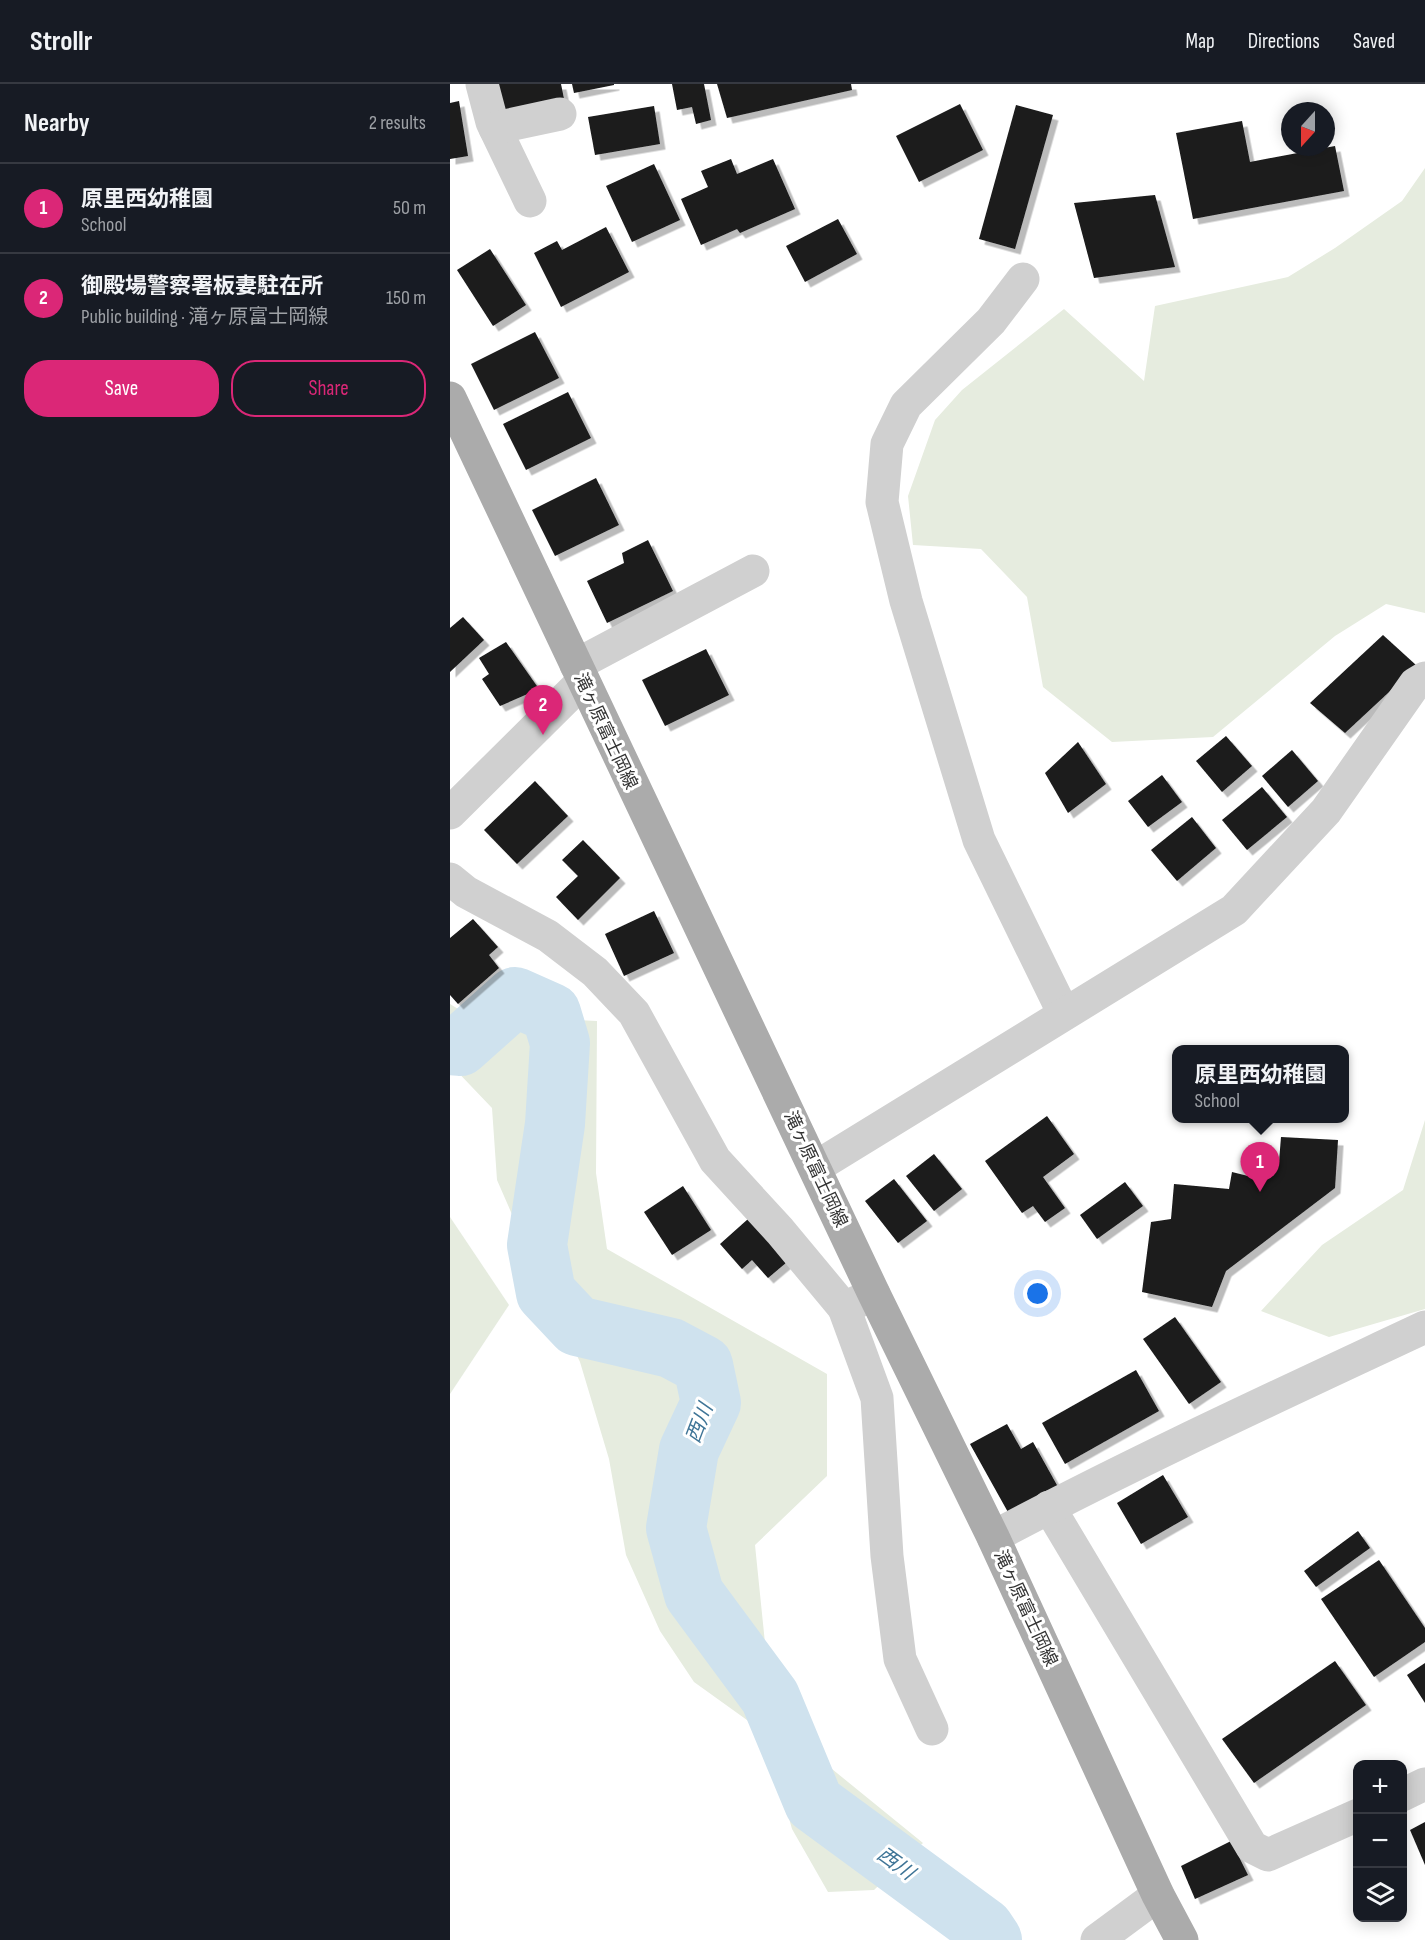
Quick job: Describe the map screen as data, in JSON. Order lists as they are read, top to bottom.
{
  "streets": {
    "main road": ["滝ヶ原富士岡線"]
  },
  "water": ["西川"],
  "north": "bottom",
  "page": {
    "header": "Strollr",
    "nav": ["Map", "Directions", "Saved"],
    "heading": ["Nearby", "2 results"],
    "list": [
      {
        "mark": "1",
        "name": "原里西幼稚園",
        "note": "School",
        "value": "50 m"
      },
      {
        "mark": "2",
        "name": "御殿場警察署板妻駐在所",
        "note": "Public building · 滝ヶ原富士岡線",
        "value": "150 m"
      }
    ],
    "buttons": ["Save", "Share"],
    "pins": ["2", "1"],
    "popup": ["原里西幼稚園", "School"],
    "map_buttons": ["+", "−"]
  }
}
